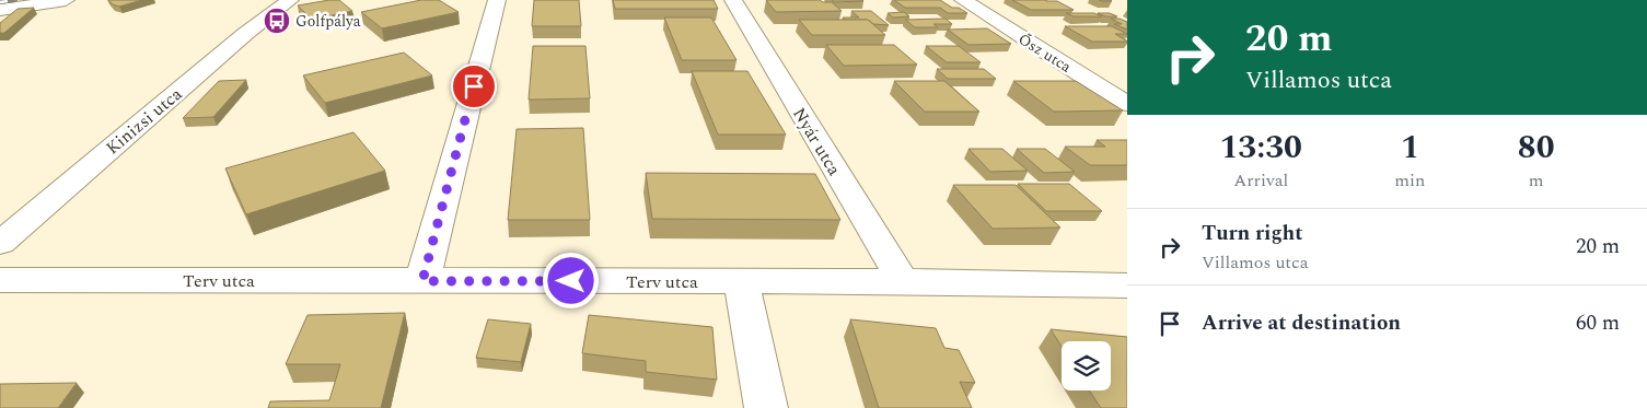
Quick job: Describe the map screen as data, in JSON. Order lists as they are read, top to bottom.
{
  "streets": {
    "street": [
      "Ősz utca",
      "Kinizsi utca",
      "Nyár utca",
      "Terv utca"
    ]
  },
  "crossings": [
    ["Nyár utca", "Terv utca"]
  ],
  "places": {
    "bus stop": ["Golfpálya"]
  },
  "page": {
    "turn": ["20 m", "Villamos utca"],
    "eta": [
      "13:30",
      "Arrival",
      "1",
      "min",
      "80",
      "m"
    ],
    "list": [
      {
        "name": "Turn right",
        "note": "Villamos utca",
        "value": "20 m"
      },
      {
        "name": "Arrive at destination",
        "value": "60 m"
      }
    ]
  }
}
